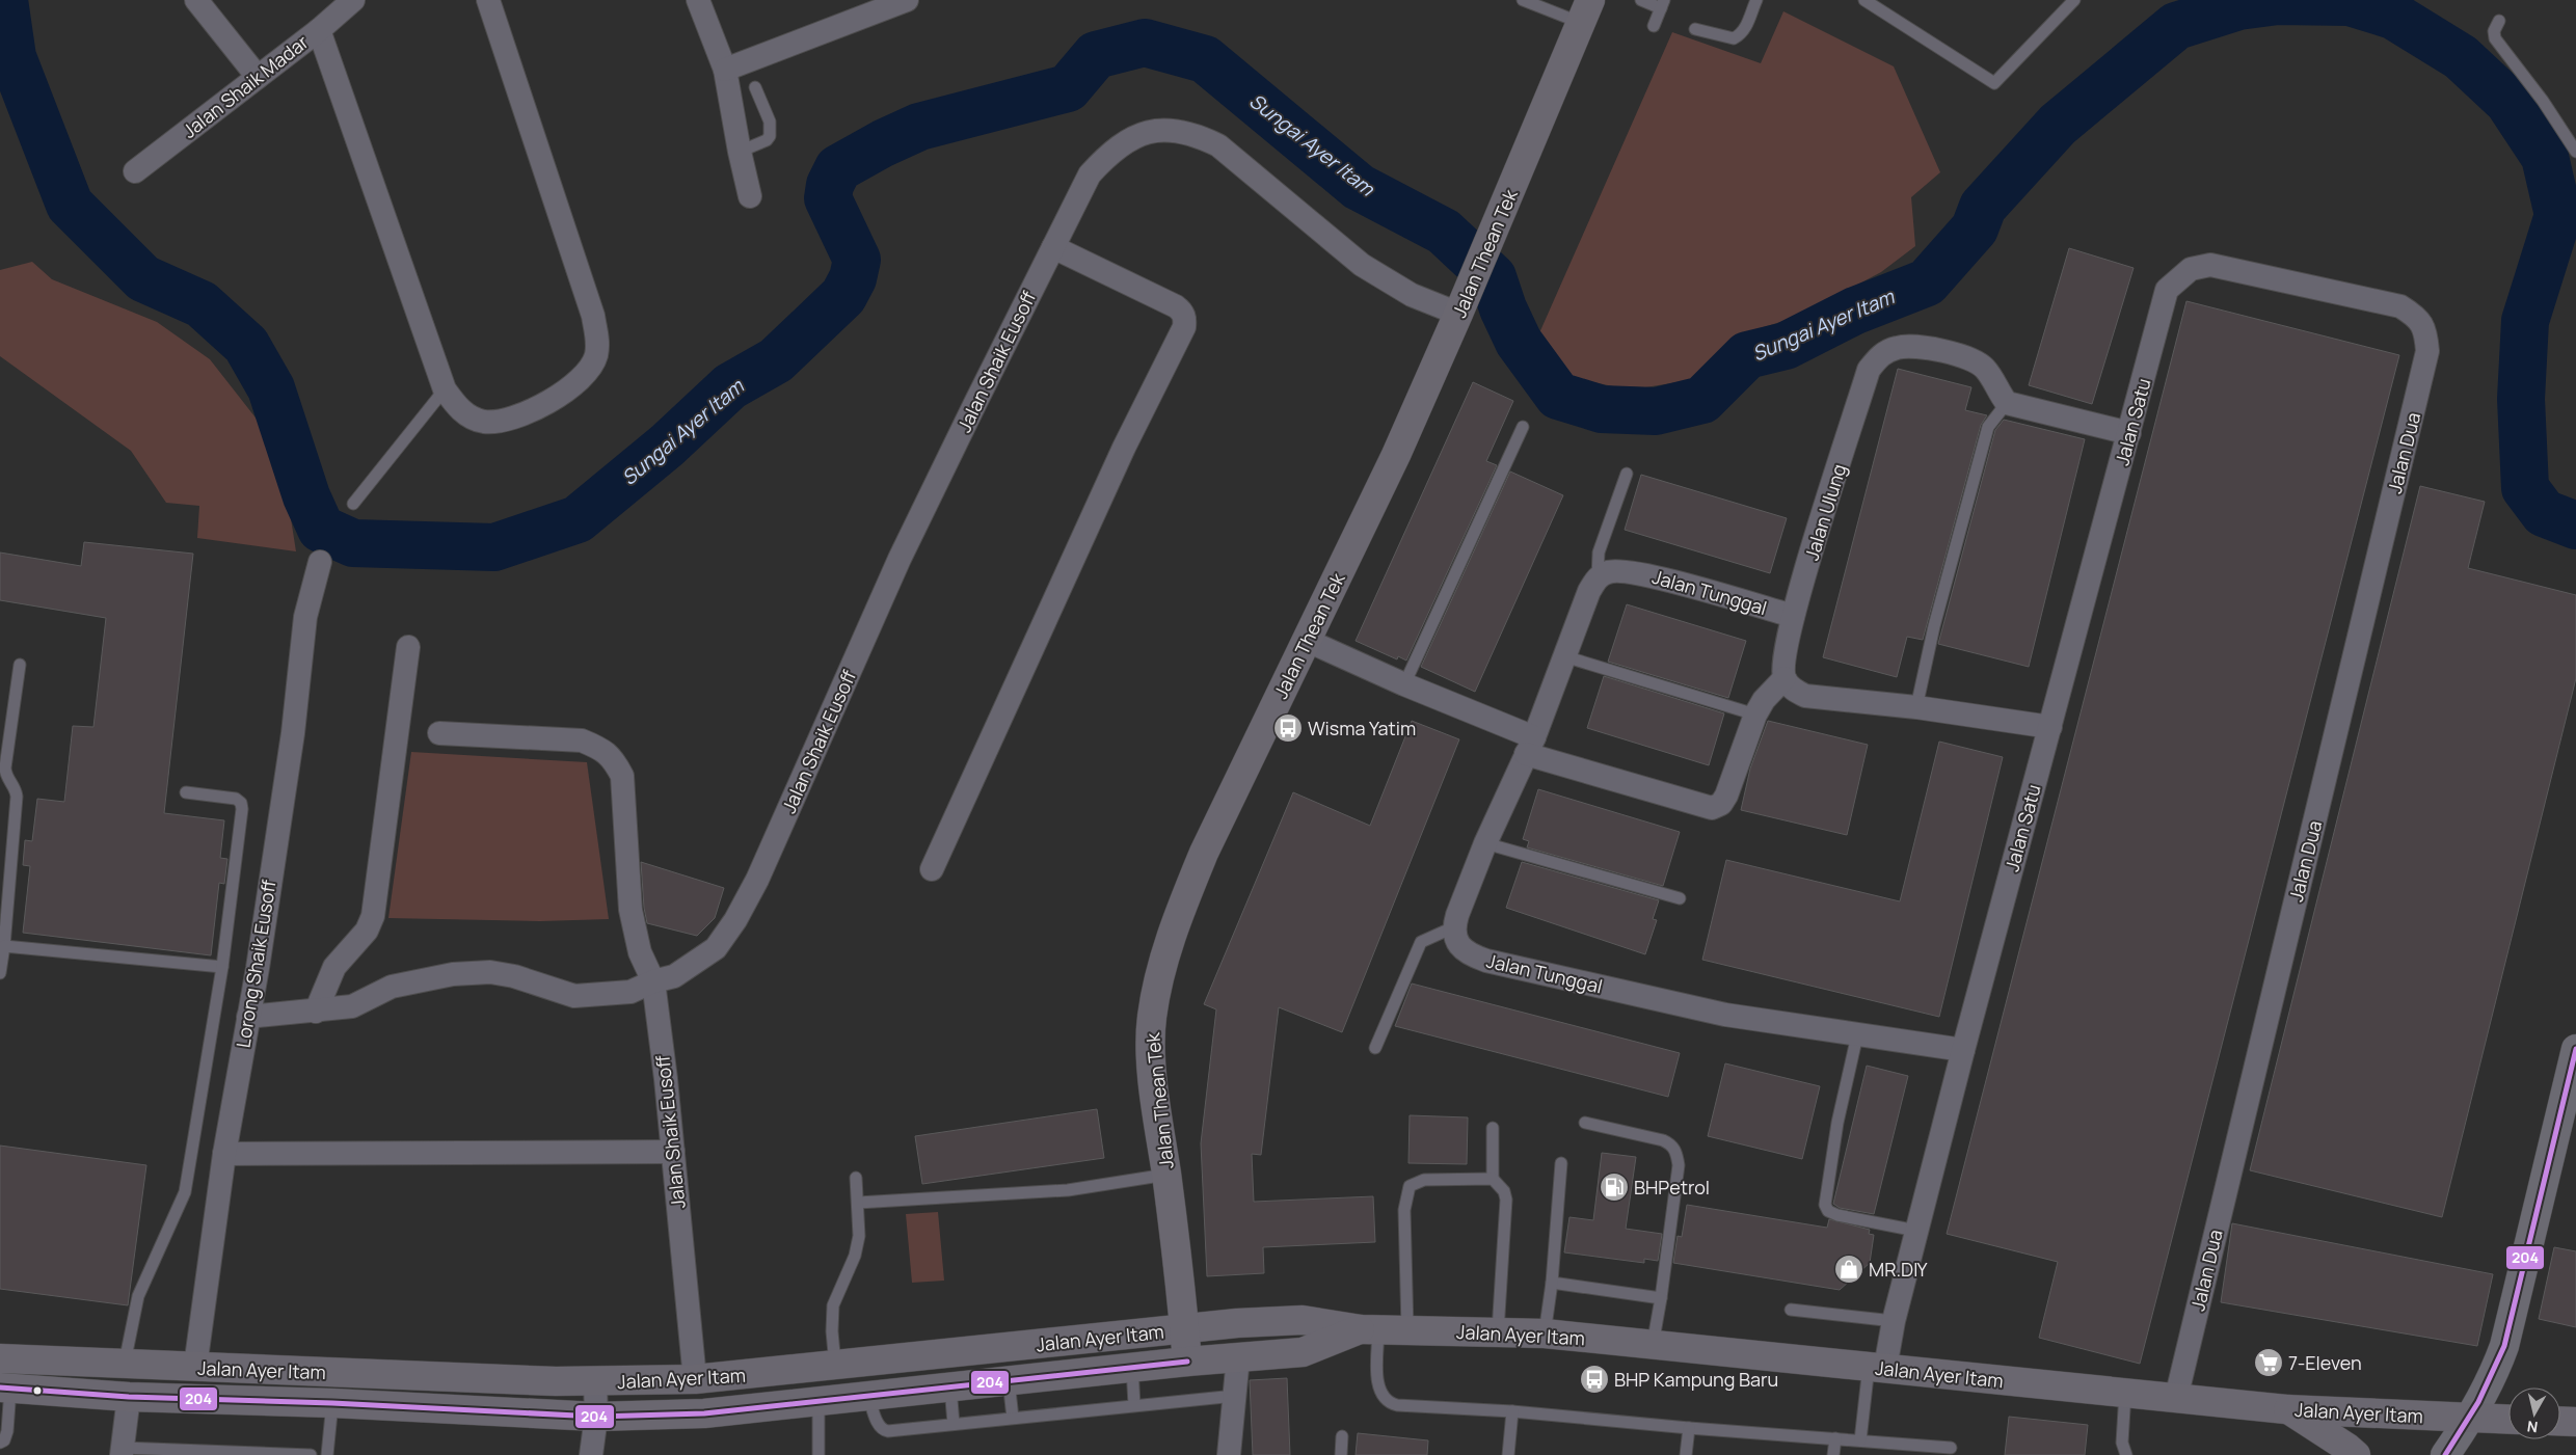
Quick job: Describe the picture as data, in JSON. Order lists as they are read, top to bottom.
{
  "streets": {
    "main road": ["Jalan Thean Tek", "Jalan Ayer Itam"],
    "street": [
      "Jalan Shaik Madar",
      "Jalan Shaik Eusoff",
      "Jalan Satu",
      "Jalan Dua",
      "Jalan Ulung",
      "Jalan Tunggal",
      "Lorong Shaik Eusoff"
    ]
  },
  "crossings": [
    ["Jalan Thean Tek", "Jalan Shaik Eusoff"],
    ["Jalan Thean Tek", "Jalan Ayer Itam"],
    ["Jalan Shaik Eusoff", "Jalan Ayer Itam"],
    ["Jalan Satu", "Jalan Dua"],
    ["Jalan Satu", "Jalan Tunggal"],
    ["Jalan Satu", "Jalan Ayer Itam"],
    ["Jalan Dua", "Jalan Ayer Itam"],
    ["Jalan Ulung", "Jalan Tunggal"],
    ["Lorong Shaik Eusoff", "Jalan Ayer Itam"]
  ],
  "water": ["Sungai Ayer Itam"],
  "places": {
    "bus stop": ["Wisma Yatim", "BHP Kampung Baru"],
    "fuel station": ["BHPetrol"],
    "shop": ["MR.DIY"],
    "supermarket": ["7-Eleven"]
  },
  "lines": ["transit line 204"],
  "north": "bottom"
}
